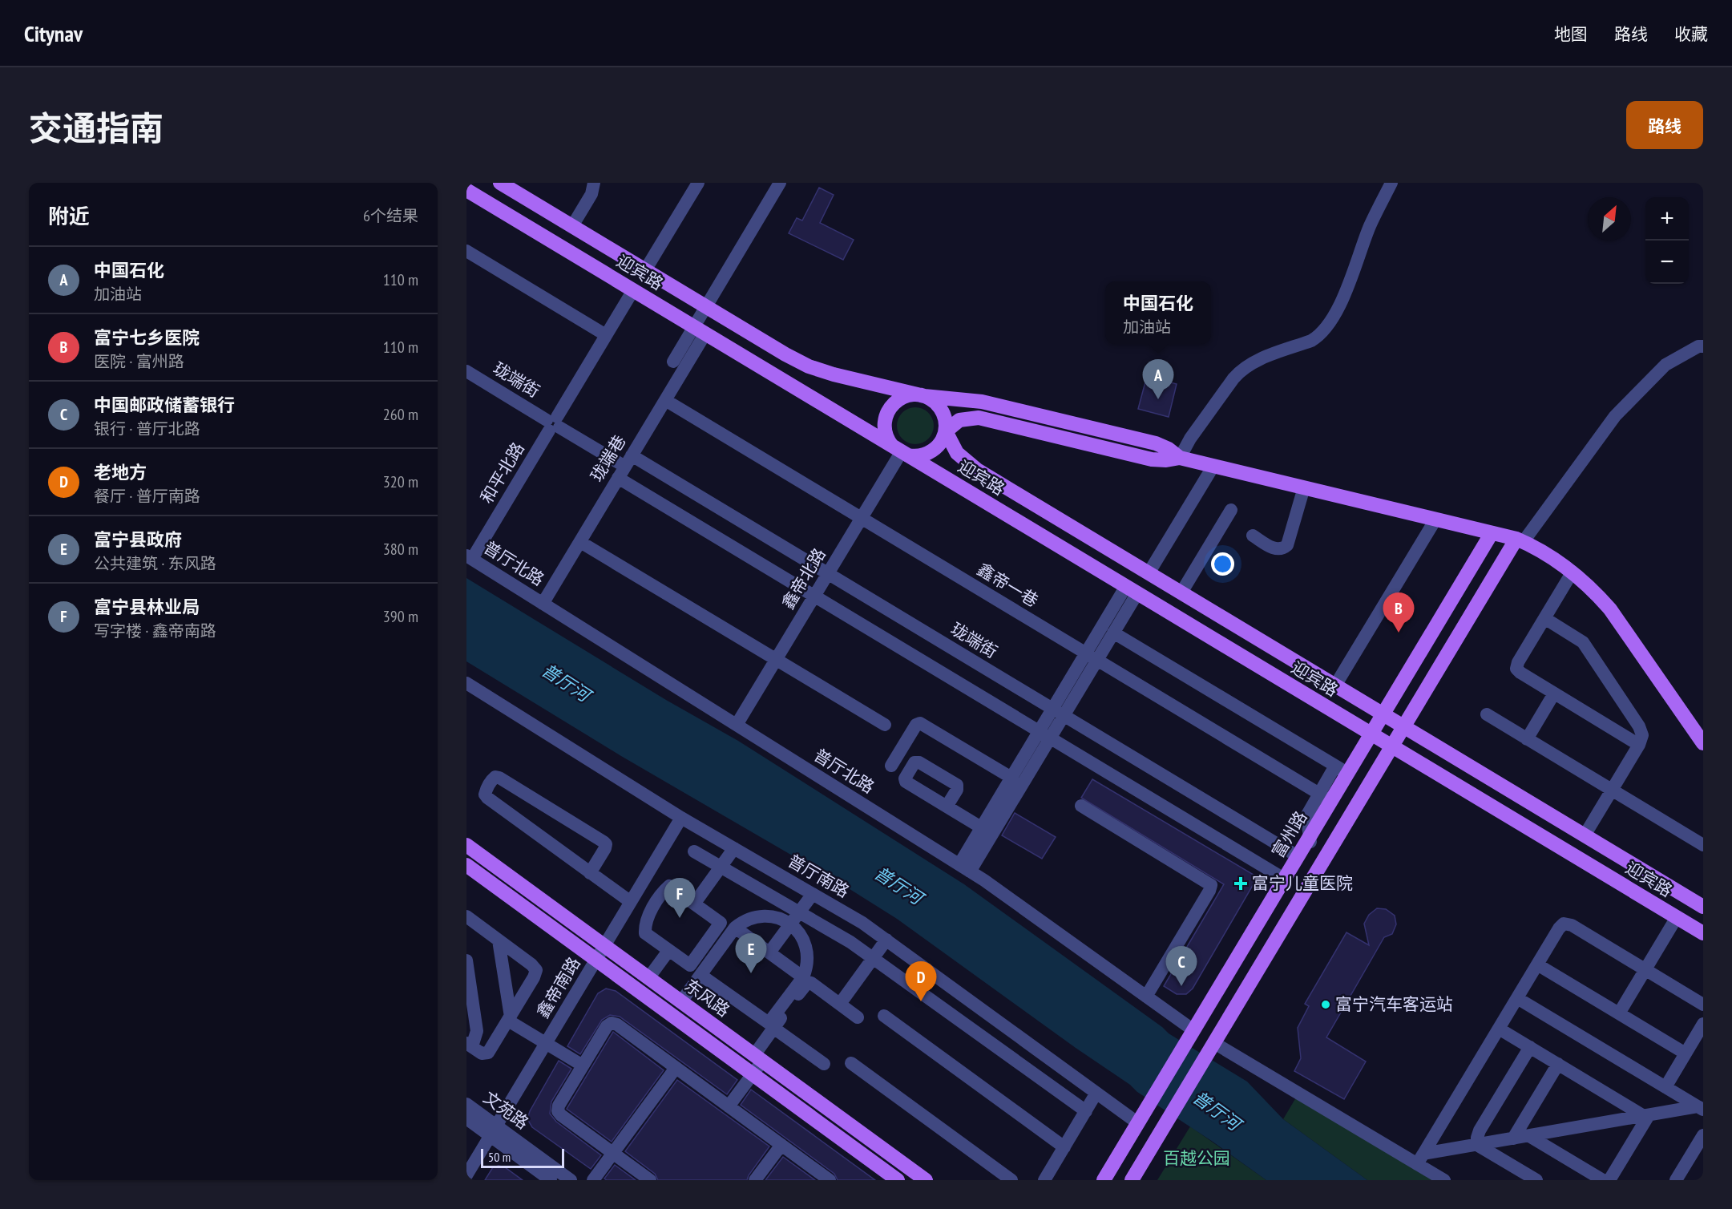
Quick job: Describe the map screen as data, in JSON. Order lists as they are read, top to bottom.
{
  "streets": {
    "main road": ["迎宾路", "富州路", "东风路"],
    "street": [
      "珑端街",
      "珑端巷",
      "和平北路",
      "普厅北路",
      "鑫帝北路",
      "鑫帝一巷",
      "普厅南路",
      "鑫帝南路",
      "文苑路"
    ]
  },
  "crossings": [
    ["迎宾路", "珑端巷"],
    ["迎宾路", "和平北路"],
    ["迎宾路", "鑫帝北路"],
    ["迎宾路", "富州路"],
    ["珑端街", "珑端巷"],
    ["珑端街", "和平北路"],
    ["珑端街", "鑫帝北路"],
    ["珑端街", "富州路"],
    ["珑端巷", "普厅北路"],
    ["珑端巷", "鑫帝一巷"],
    ["和平北路", "普厅北路"],
    ["普厅北路", "鑫帝北路"],
    ["普厅北路", "富州路"],
    ["鑫帝北路", "鑫帝一巷"],
    ["鑫帝一巷", "富州路"],
    ["富州路", "普厅南路"],
    ["普厅南路", "鑫帝南路"],
    ["鑫帝南路", "东风路"],
    ["鑫帝南路", "文苑路"]
  ],
  "water": ["普厅河"],
  "parks": ["百越公园"],
  "places": {
    "health": ["富宁儿童医院"],
    "other": ["富宁汽车客运站"]
  },
  "scale_bar": "50 m",
  "north": "top right",
  "page": {
    "header": "Citynav",
    "nav": ["地图", "路线", "收藏"],
    "title": "交通指南",
    "buttons": "路线",
    "heading": ["附近", "6个结果"],
    "map_buttons": ["+", "−"],
    "list": [
      {
        "mark": "A",
        "name": "中国石化",
        "note": "加油站",
        "value": "110 m"
      },
      {
        "mark": "B",
        "name": "富宁七乡医院",
        "note": "医院 · 富州路",
        "value": "110 m"
      },
      {
        "mark": "C",
        "name": "中国邮政储蓄银行",
        "note": "银行 · 普厅北路",
        "value": "260 m"
      },
      {
        "mark": "D",
        "name": "老地方",
        "note": "餐厅 · 普厅南路",
        "value": "320 m"
      },
      {
        "mark": "E",
        "name": "富宁县政府",
        "note": "公共建筑 · 东风路",
        "value": "380 m"
      },
      {
        "mark": "F",
        "name": "富宁县林业局",
        "note": "写字楼 · 鑫帝南路",
        "value": "390 m"
      }
    ],
    "popup": ["中国石化", "加油站"],
    "pins": [
      "A",
      "B",
      "F",
      "E",
      "C",
      "D"
    ],
    "scale": "50 m"
  }
}
